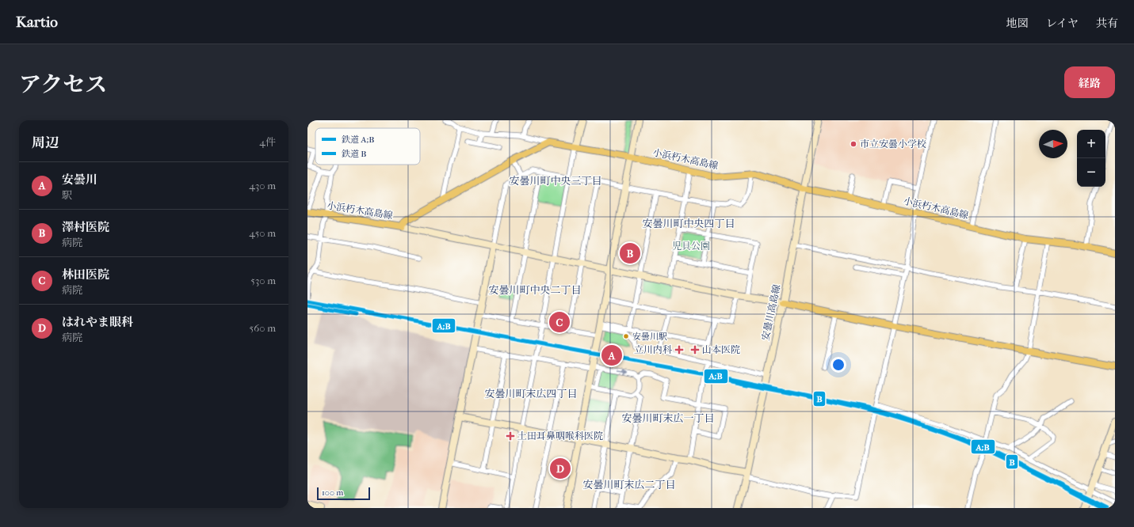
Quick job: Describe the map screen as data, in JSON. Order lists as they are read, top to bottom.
{
  "streets": {
    "main road": ["小浜朽木高島線"],
    "street": ["安曇川高島線"]
  },
  "crossings": [
    ["小浜朽木高島線", "安曇川高島線"]
  ],
  "districts": [
    "安曇川町中央三丁目",
    "安曇川町中央四丁目",
    "安曇川町中央二丁目",
    "安曇川町末広四丁目",
    "安曇川町末広一丁目",
    "安曇川町末広二丁目"
  ],
  "parks": ["児貝公園"],
  "places": {
    "other": ["市立安曇小学校", "安曇川駅"],
    "health": ["立川内科", "山本医院", "土田耳鼻咽喉科医院"]
  },
  "lines": ["rail line A;B", "rail line B"],
  "legend": ["鉄道 A;B", "鉄道 B"],
  "scale_bar": "100 m",
  "north": "right",
  "page": {
    "header": "Kartio",
    "nav": ["地図", "レイヤ", "共有"],
    "title": "アクセス",
    "buttons": "経路",
    "heading": ["周辺", "4件"],
    "map_buttons": ["+", "−"],
    "list": [
      {
        "mark": "A",
        "name": "安曇川",
        "note": "駅",
        "value": "430 m"
      },
      {
        "mark": "B",
        "name": "澤村医院",
        "note": "病院",
        "value": "450 m"
      },
      {
        "mark": "C",
        "name": "林田医院",
        "note": "病院",
        "value": "530 m"
      },
      {
        "mark": "D",
        "name": "はれやま眼科",
        "note": "病院",
        "value": "560 m"
      }
    ],
    "pins": [
      "B",
      "C",
      "A",
      "D"
    ],
    "scale": "100 m"
  }
}
